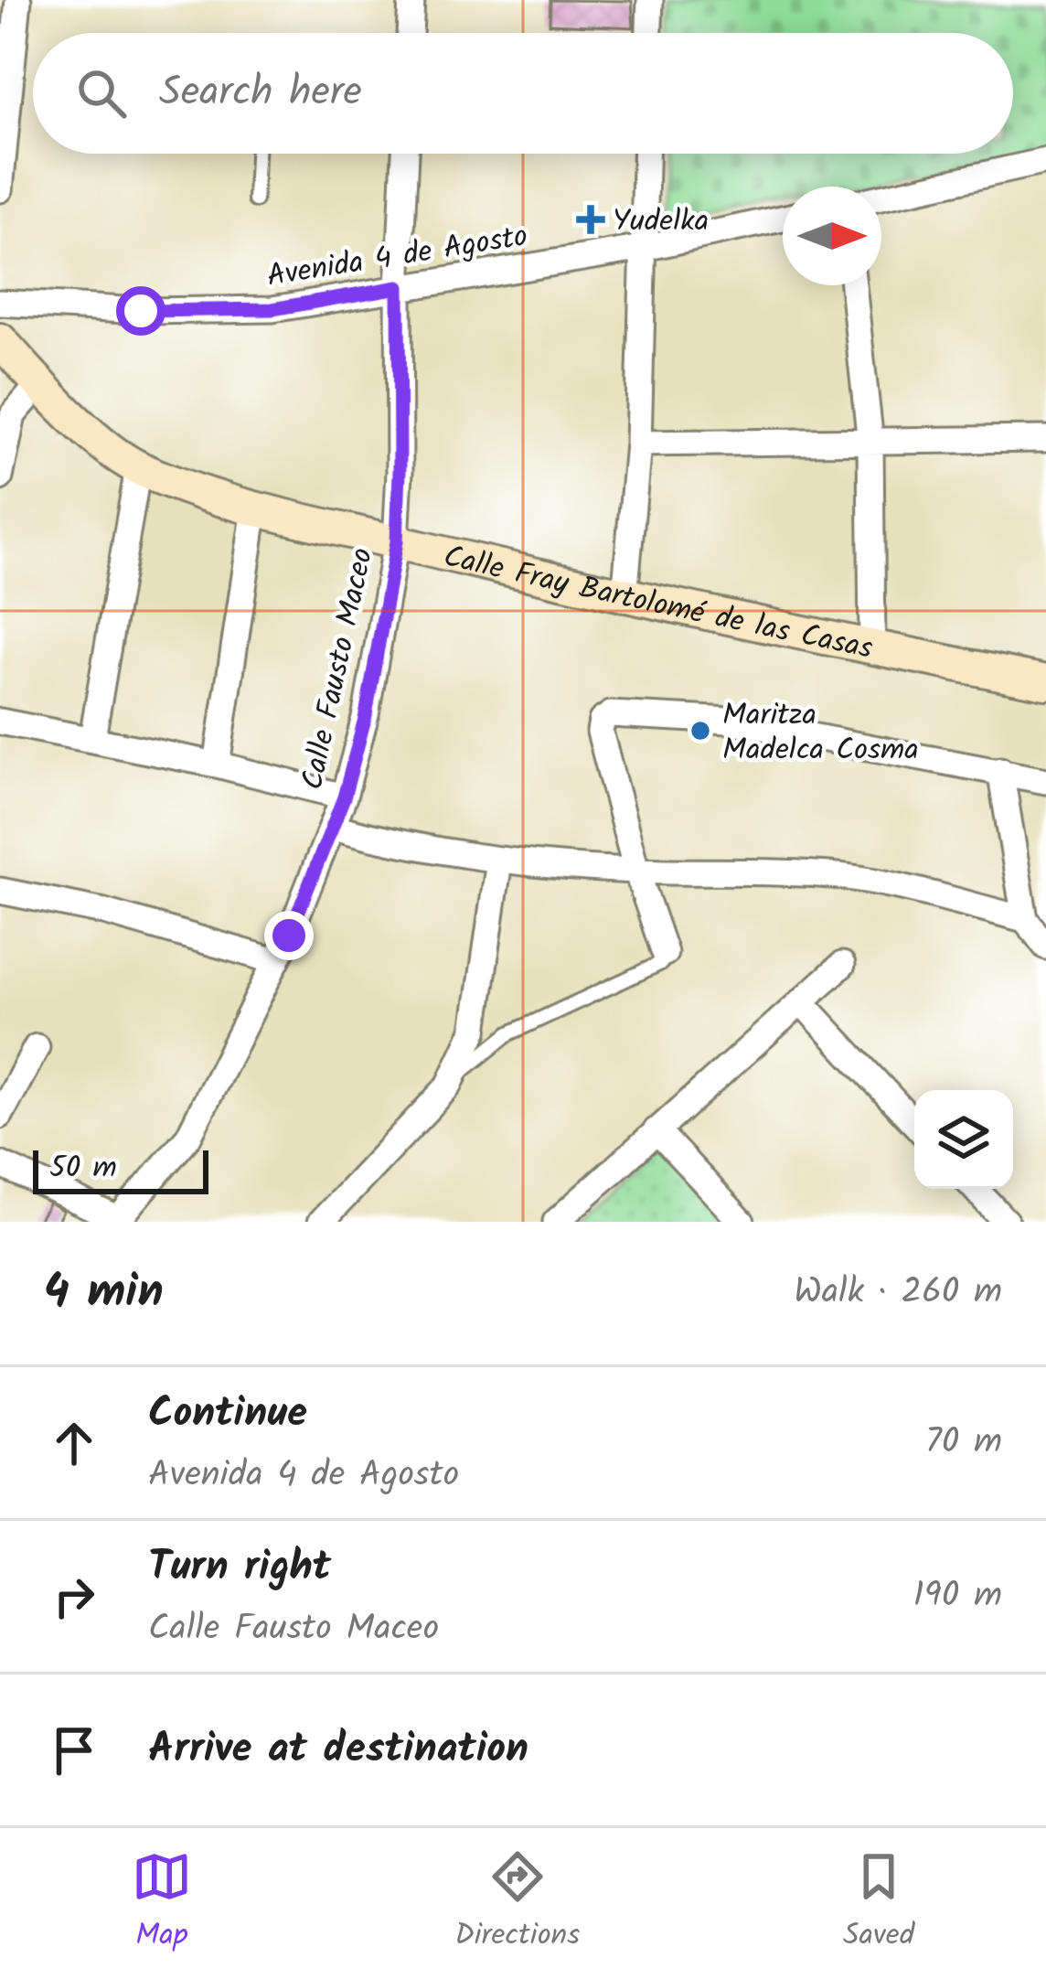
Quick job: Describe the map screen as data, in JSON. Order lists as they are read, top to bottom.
{
  "streets": {
    "main road": ["Calle Fray Bartolomé de las Casas"],
    "street": ["Avenida 4 de Agosto", "Calle Fausto Maceo"]
  },
  "crossings": [
    ["Avenida 4 de Agosto", "Calle Fausto Maceo"],
    ["Calle Fray Bartolomé de las Casas", "Calle Fausto Maceo"]
  ],
  "places": {
    "health": ["Yudelka"],
    "other": ["Maritza Madelca Cosma"]
  },
  "scale_bar": "50 m",
  "north": "right",
  "page": {
    "search": "Search here",
    "scale": "50 m",
    "heading": ["4 min", "Walk · 260 m"],
    "list": [
      ["Continue", "Avenida 4 de Agosto", "70 m"],
      ["Turn right", "Calle Fausto Maceo", "190 m"],
      "Arrive at destination"
    ],
    "nav": ["Map", "Directions", "Saved"]
  }
}
